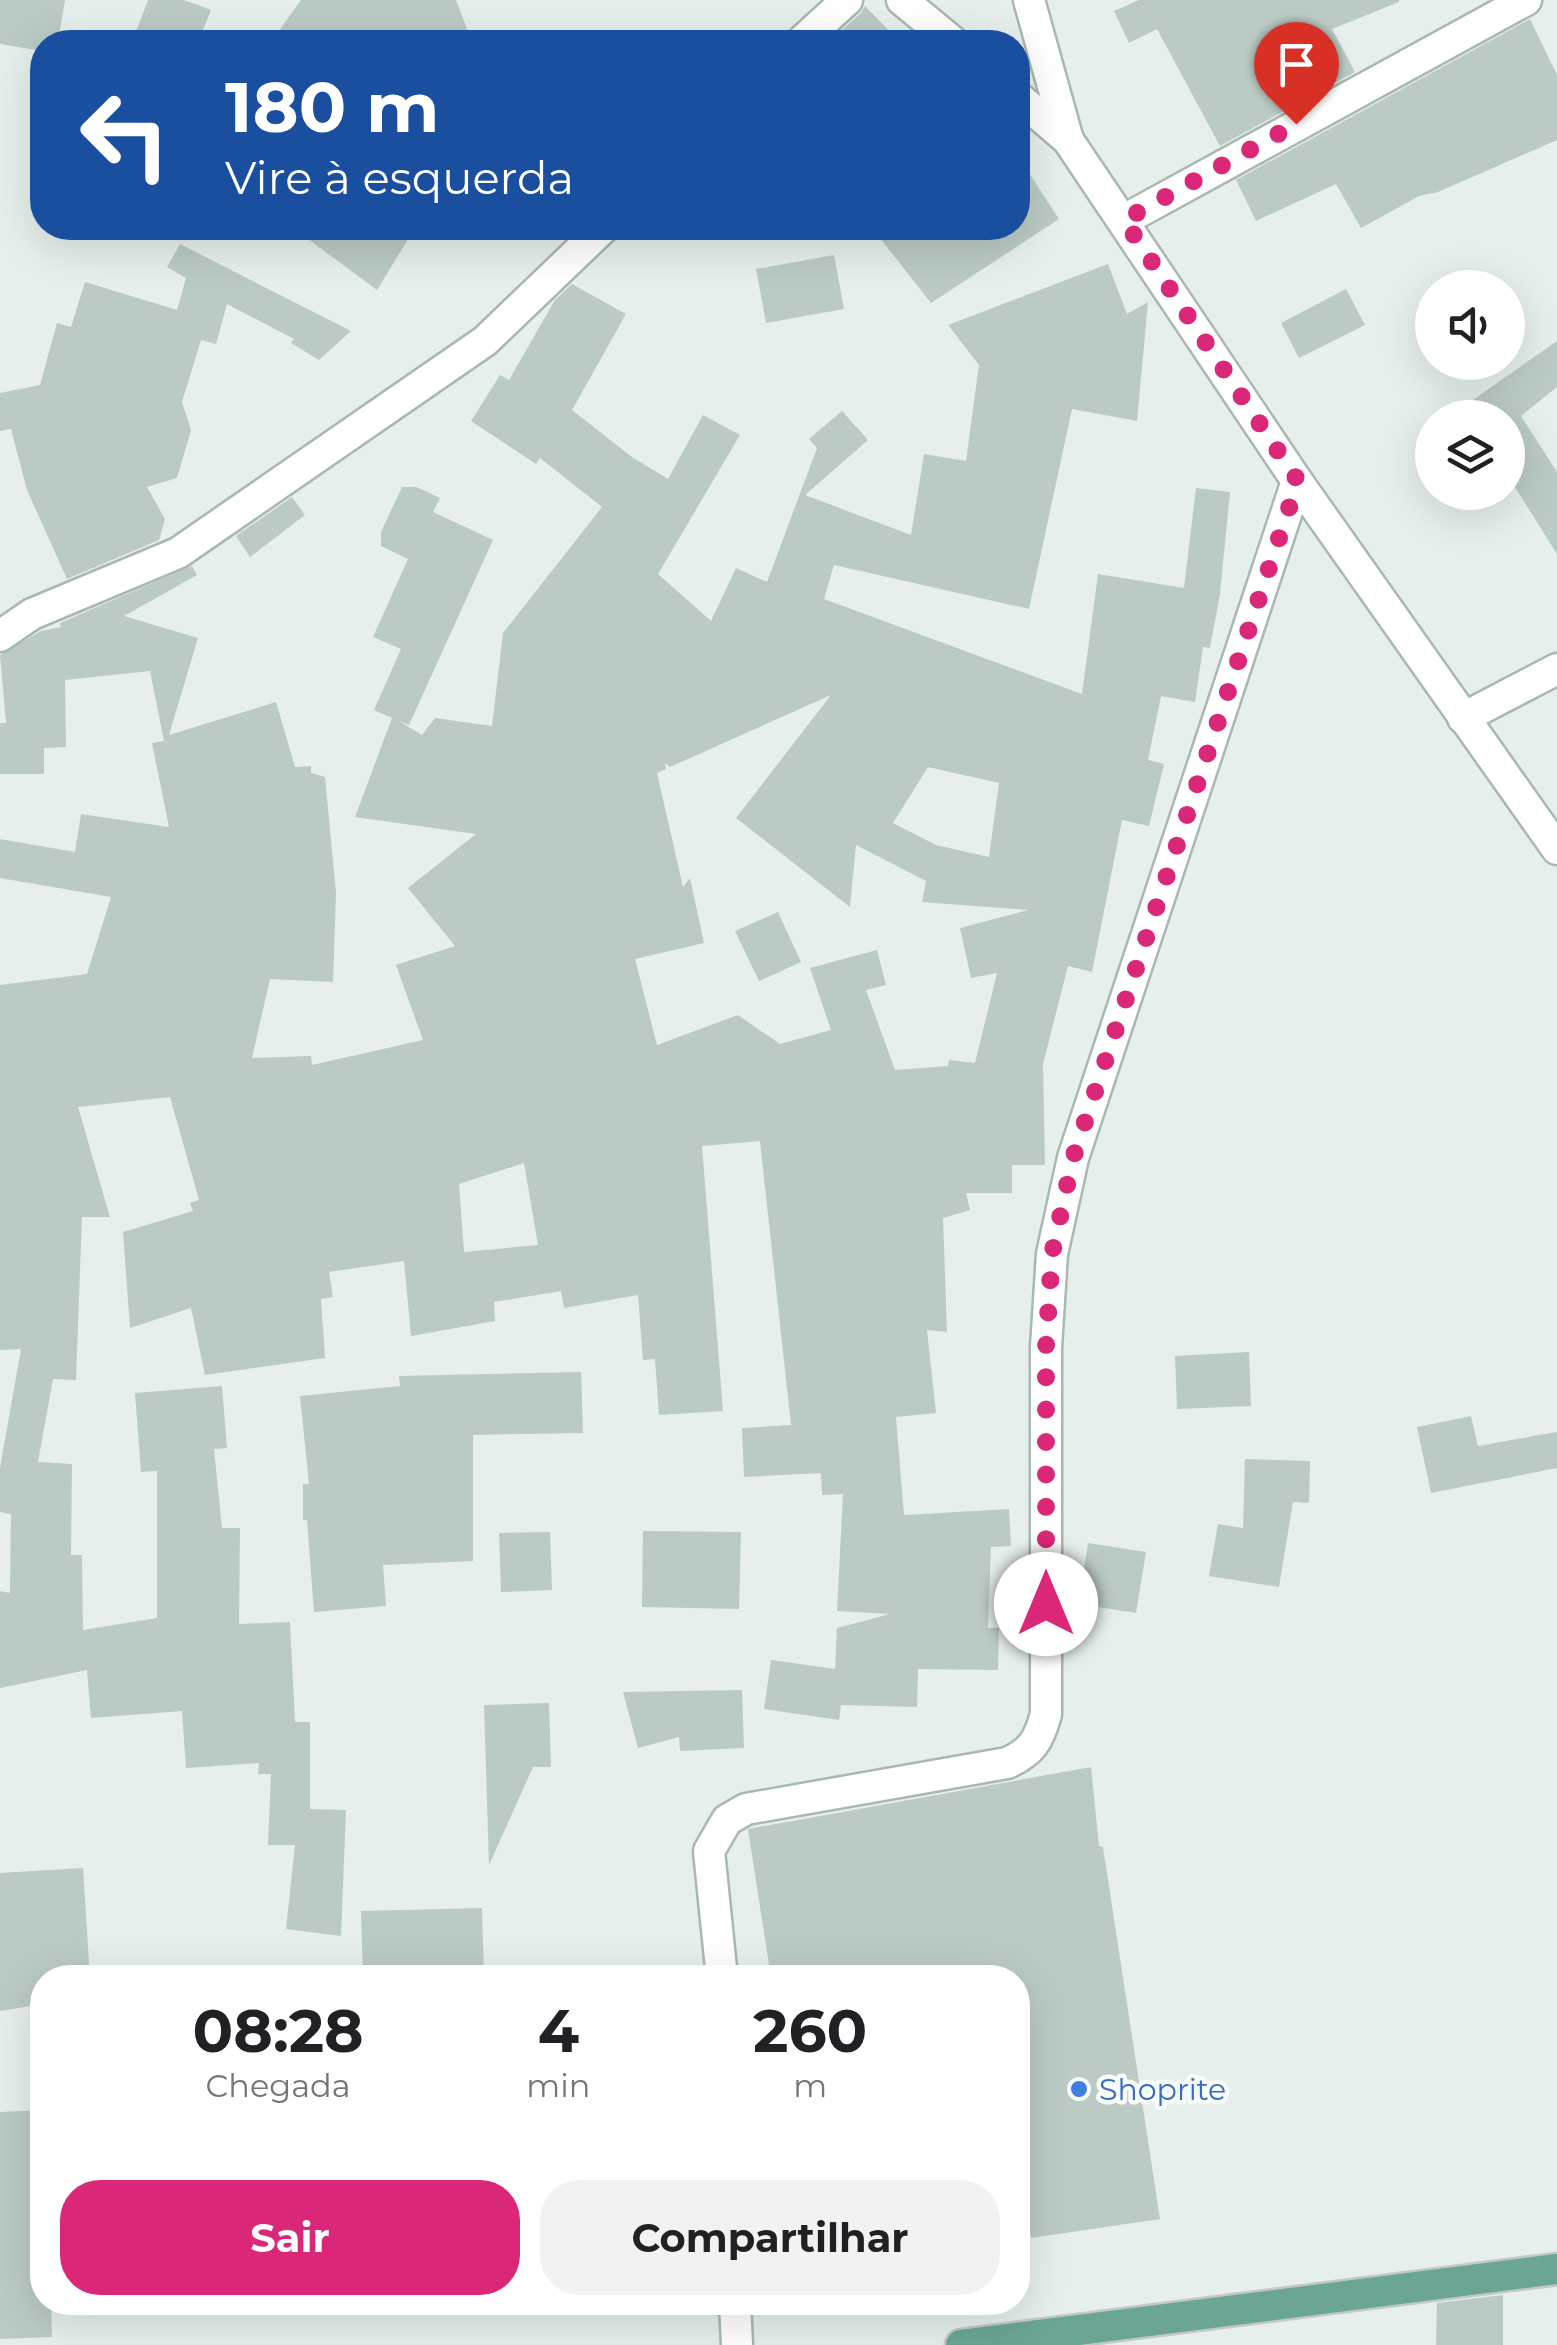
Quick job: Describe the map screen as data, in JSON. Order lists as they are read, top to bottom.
{
  "places": ["Shoprite"],
  "page": {
    "turn": ["180 m", "Vire à esquerda"],
    "eta": [
      "08:28",
      "Chegada",
      "4",
      "min",
      "260",
      "m"
    ],
    "buttons": ["Sair", "Compartilhar"]
  }
}
